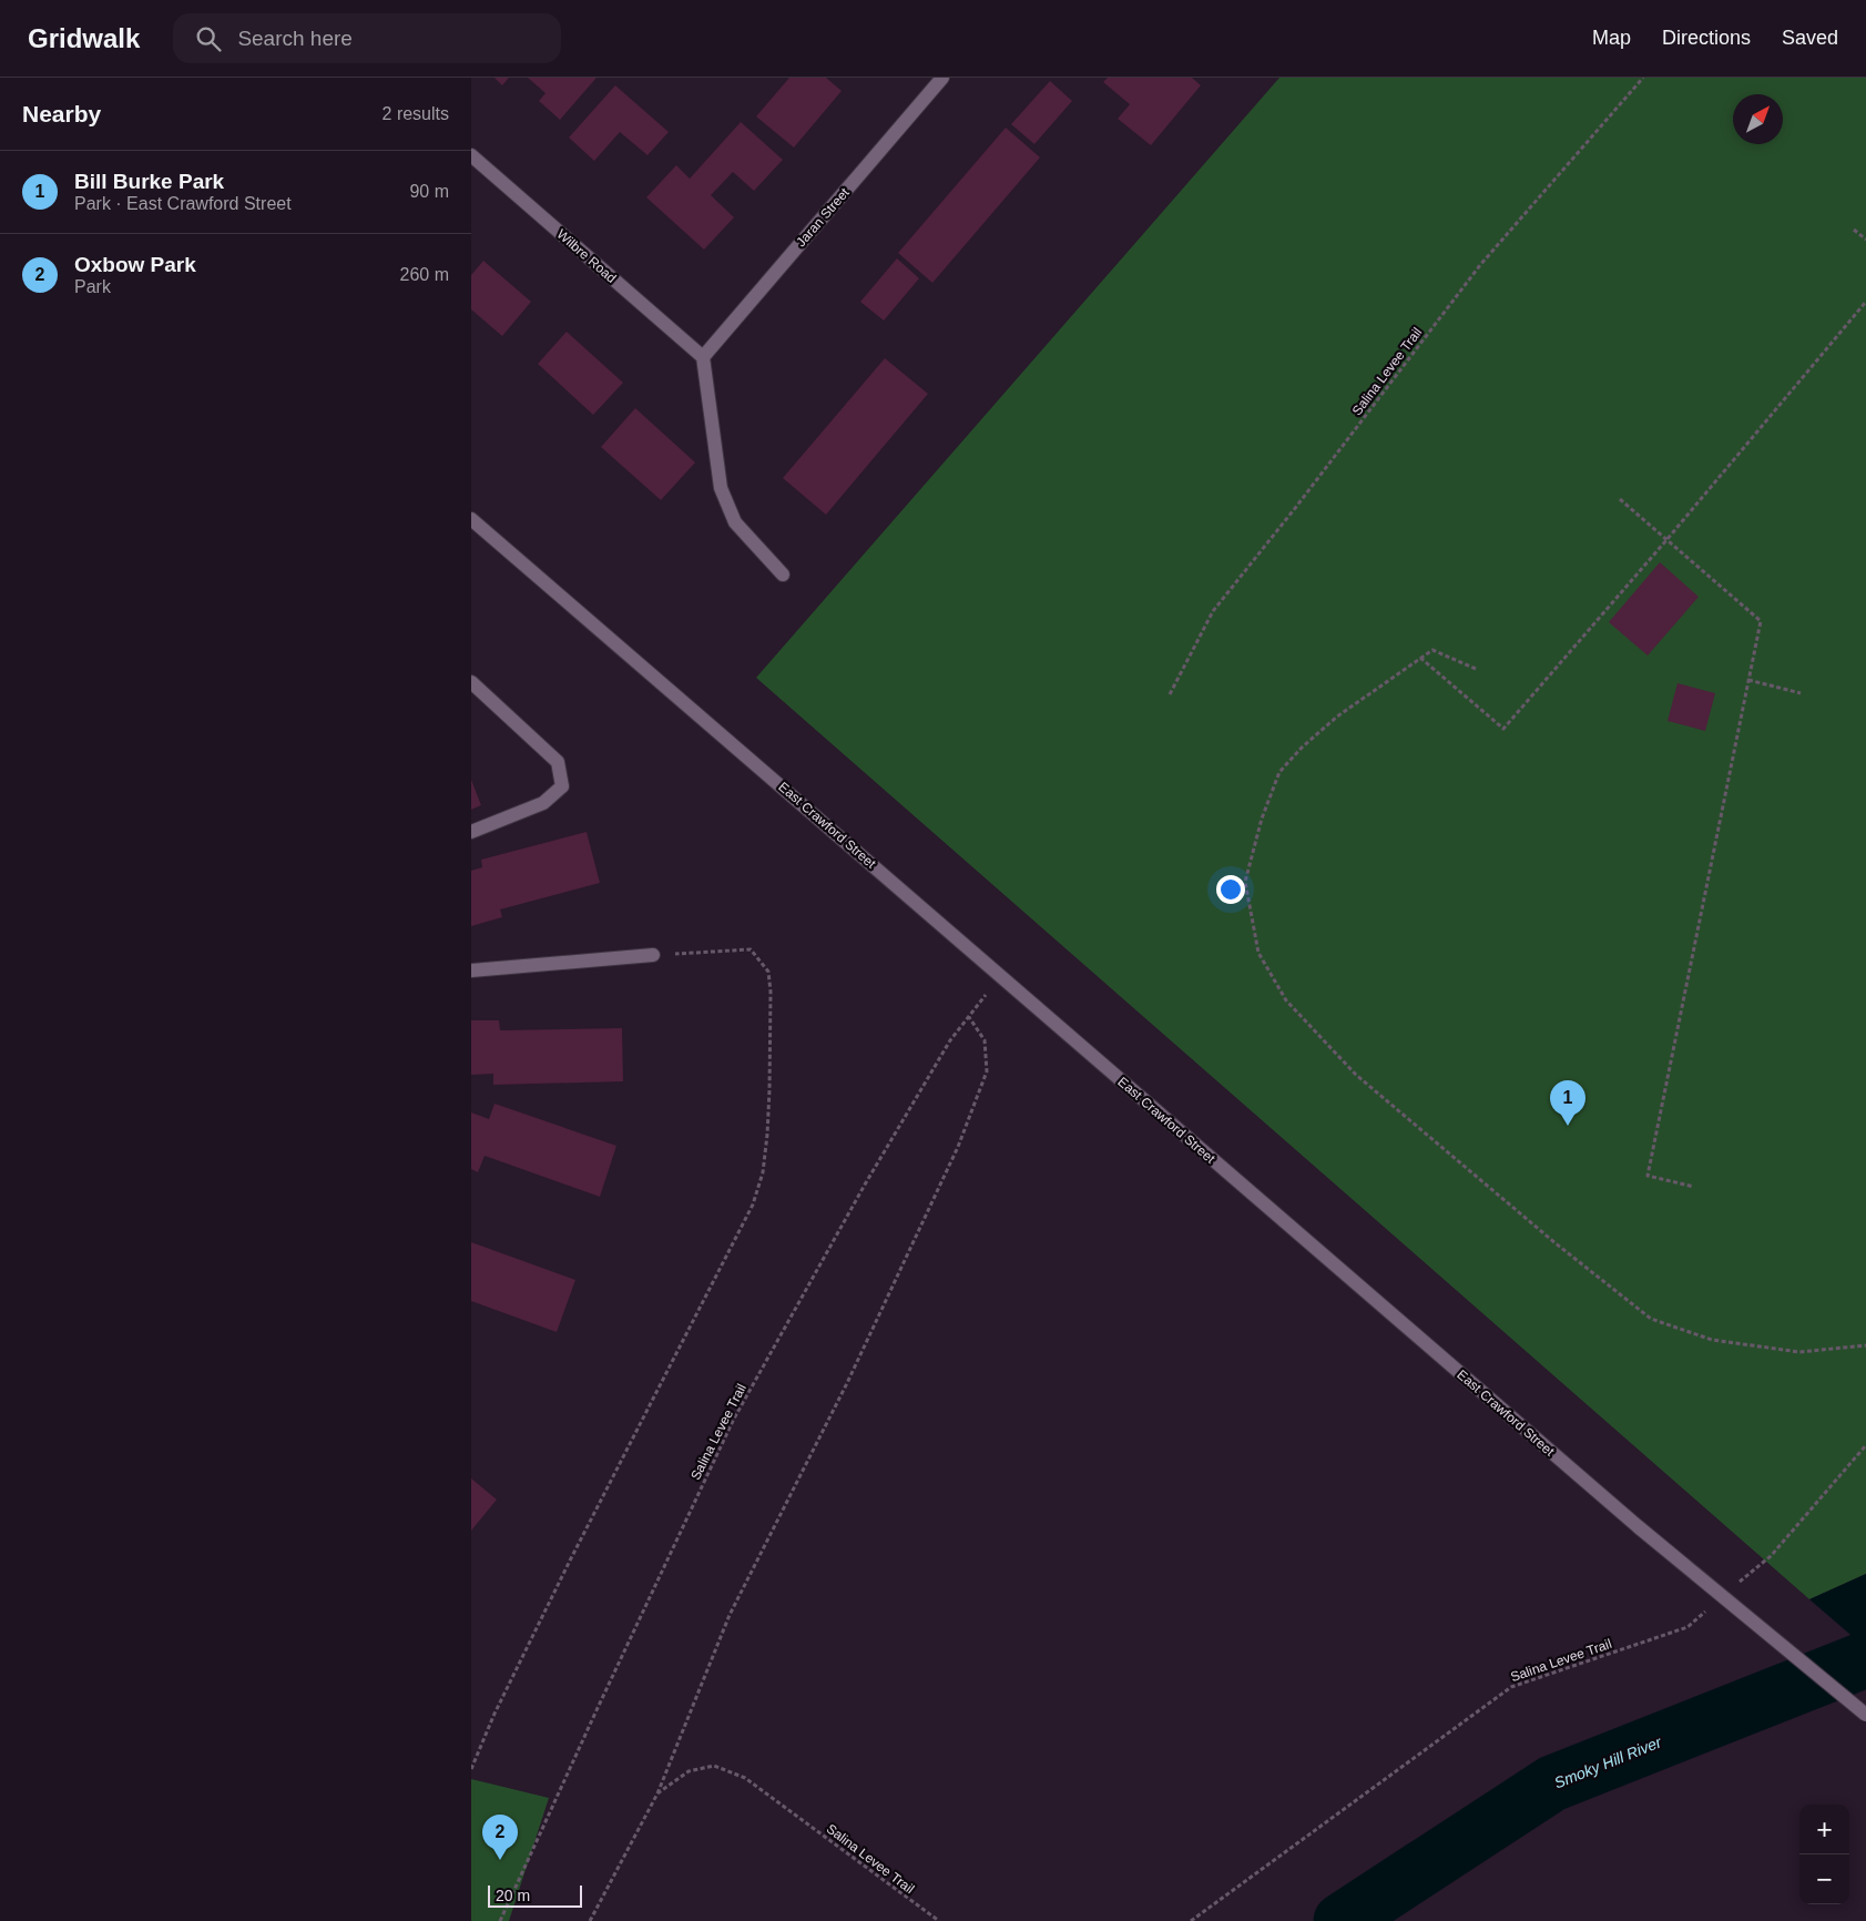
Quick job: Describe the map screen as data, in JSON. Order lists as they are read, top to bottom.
{
  "streets": {
    "street": ["Jaran Street", "Wilbre Road", "East Crawford Street"],
    "path": ["Salina Levee Trail"]
  },
  "crossings": [
    ["Jaran Street", "Wilbre Road"],
    ["Salina Levee Trail", "East Crawford Street"]
  ],
  "water": ["Smoky Hill River"],
  "scale_bar": "20 m",
  "north": "top right",
  "page": {
    "header": "Gridwalk",
    "search": "Search here",
    "nav": ["Map", "Directions", "Saved"],
    "heading": ["Nearby", "2 results"],
    "list": [
      {
        "mark": "1",
        "name": "Bill Burke Park",
        "note": "Park · East Crawford Street",
        "value": "90 m"
      },
      {
        "mark": "2",
        "name": "Oxbow Park",
        "note": "Park",
        "value": "260 m"
      }
    ],
    "pins": ["1", "2"],
    "map_buttons": ["+", "−"],
    "scale": "20 m"
  }
}
